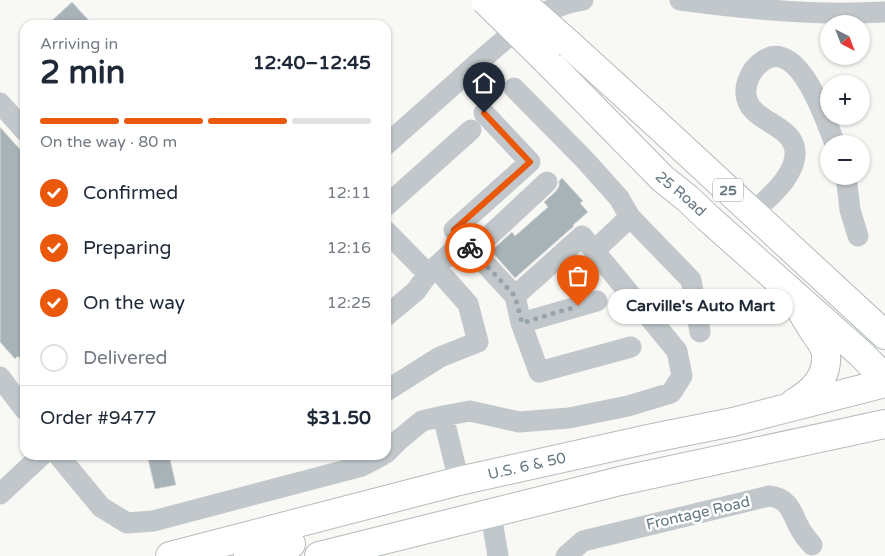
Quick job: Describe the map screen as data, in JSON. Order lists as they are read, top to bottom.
{
  "streets": {
    "main road": ["25", "25 Road", "U.S. 6 & 50"],
    "street": ["Frontage Road"]
  },
  "places": ["Carville's Auto Mart"],
  "north": "bottom right",
  "page": {
    "map_buttons": ["+", "−"],
    "heading": ["2 min", "Arriving in", "12:40–12:45"],
    "panel": ["Order #9477", "$31.50"],
    "bar": "On the way · 80 m",
    "list": [
      ["Confirmed", "12:11"],
      ["Preparing", "12:16"],
      ["On the way", "12:25"],
      "Delivered"
    ],
    "bubble": "Carville's Auto Mart"
  }
}
